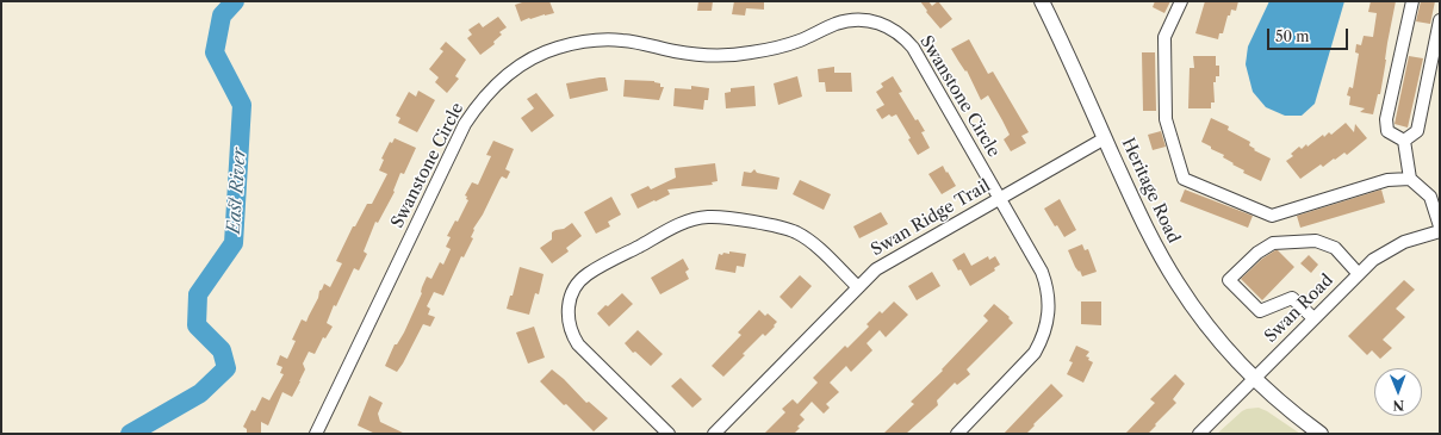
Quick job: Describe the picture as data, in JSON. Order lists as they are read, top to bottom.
{
  "streets": {
    "main road": ["Heritage Road"],
    "street": ["Swanstone Circle", "Swan Ridge Trail", "Swan Road"]
  },
  "crossings": [
    ["Swanstone Circle", "Swan Ridge Trail"],
    ["Heritage Road", "Swan Ridge Trail"],
    ["Heritage Road", "Swan Road"]
  ],
  "water": ["East River"],
  "scale_bar": "50 m",
  "north": "bottom"
}
